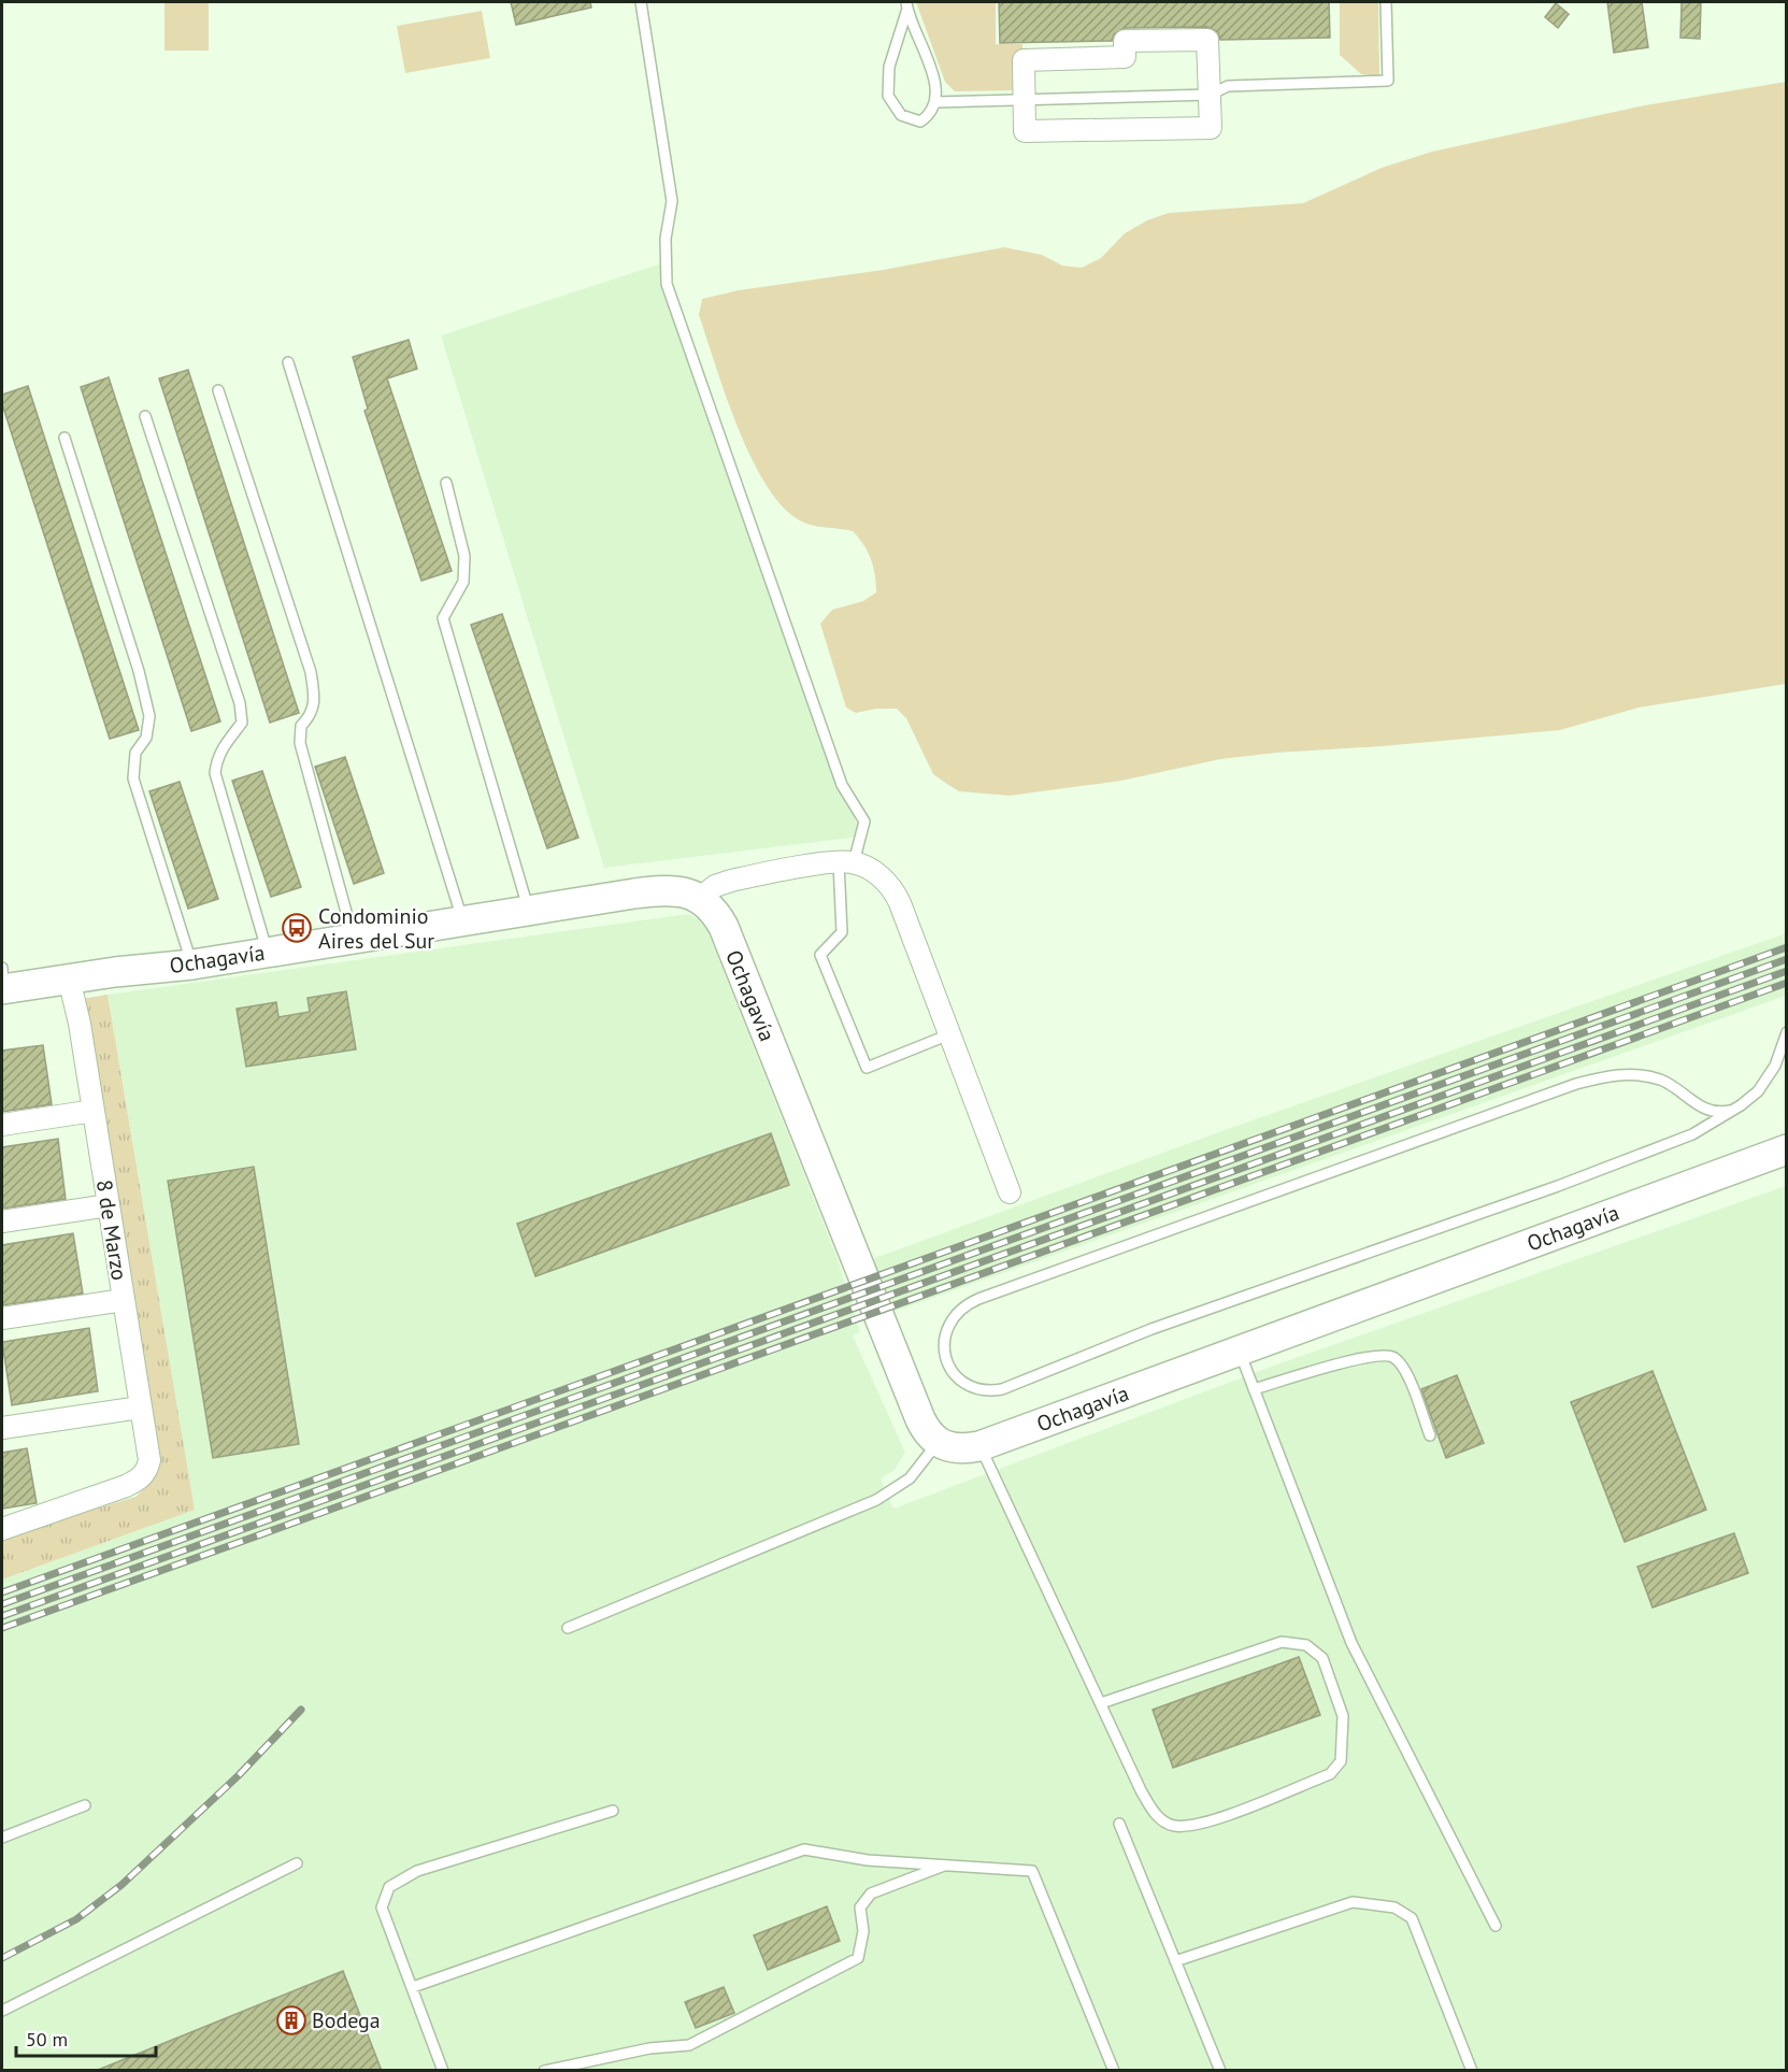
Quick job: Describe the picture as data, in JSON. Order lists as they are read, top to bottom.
{
  "streets": {
    "main road": ["Ochagavía"],
    "street": ["8 de Marzo"]
  },
  "crossings": [
    ["Ochagavía", "8 de Marzo"]
  ],
  "places": {
    "bus stop": ["Condominio Aires del Sur"],
    "building": ["Bodega"]
  },
  "scale_bar": "50 m"
}
